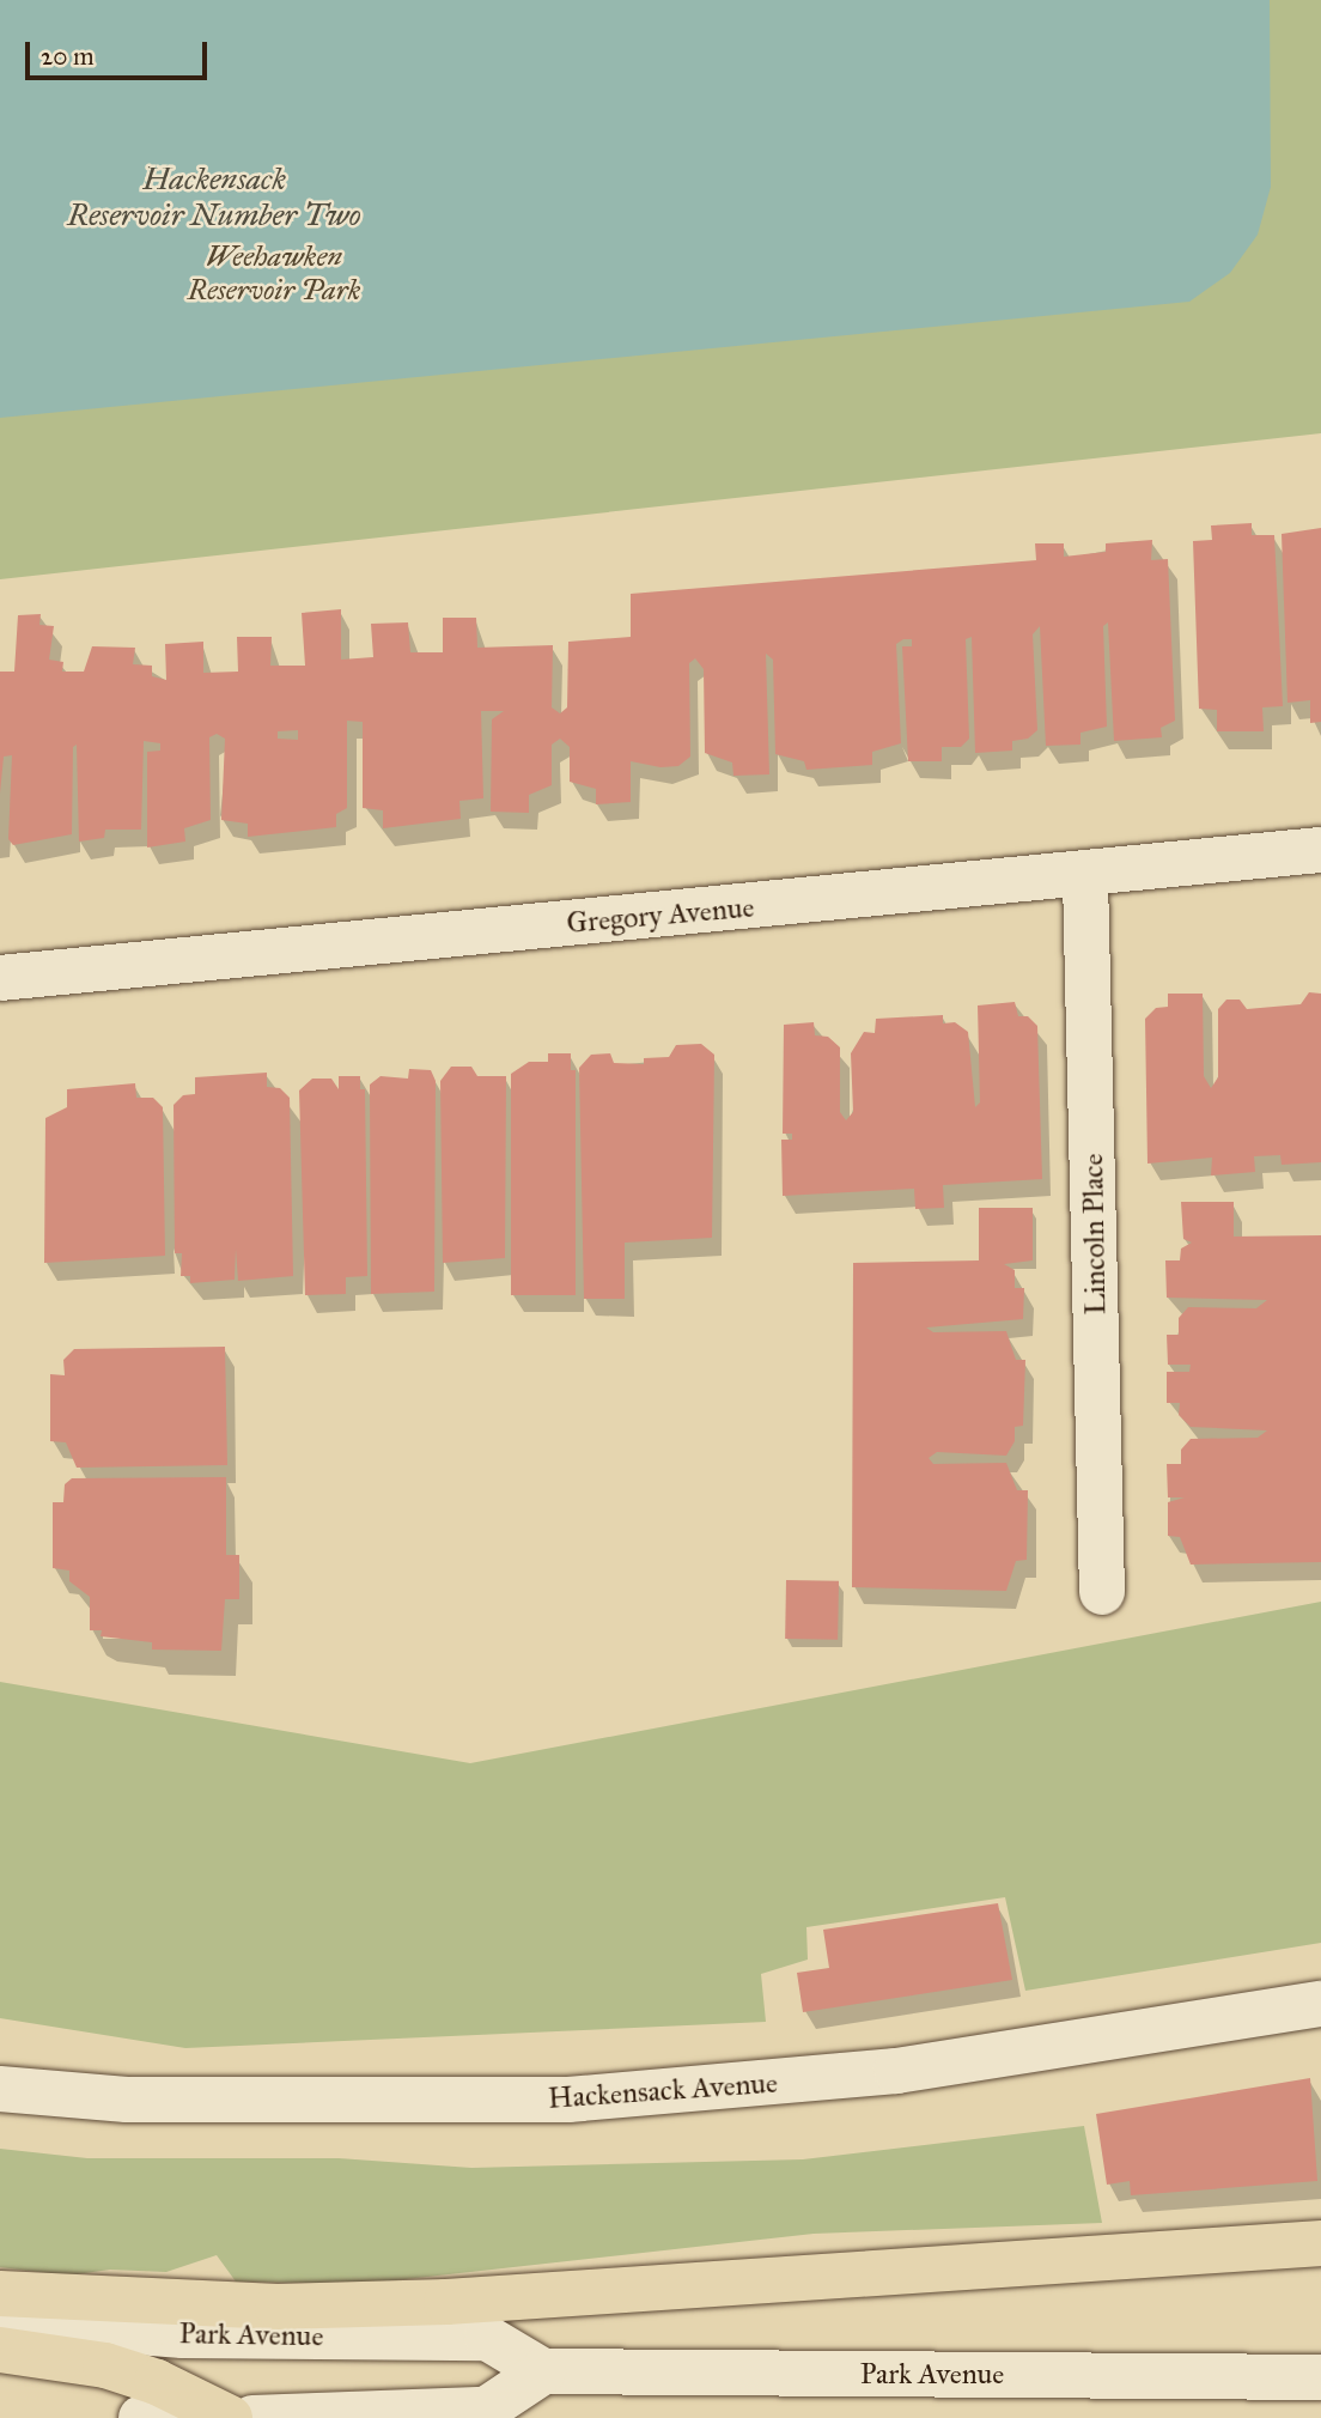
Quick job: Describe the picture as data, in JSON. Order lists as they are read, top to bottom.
{
  "streets": {
    "main road": [
      "Gregory Avenue",
      "Lincoln Place",
      "Hackensack Avenue",
      "Park Avenue"
    ]
  },
  "crossings": [
    ["Gregory Avenue", "Lincoln Place"]
  ],
  "water": ["Hackensack Reservoir Number Two"],
  "parks": ["Weehawken Reservoir Park"],
  "scale_bar": "20 m"
}
